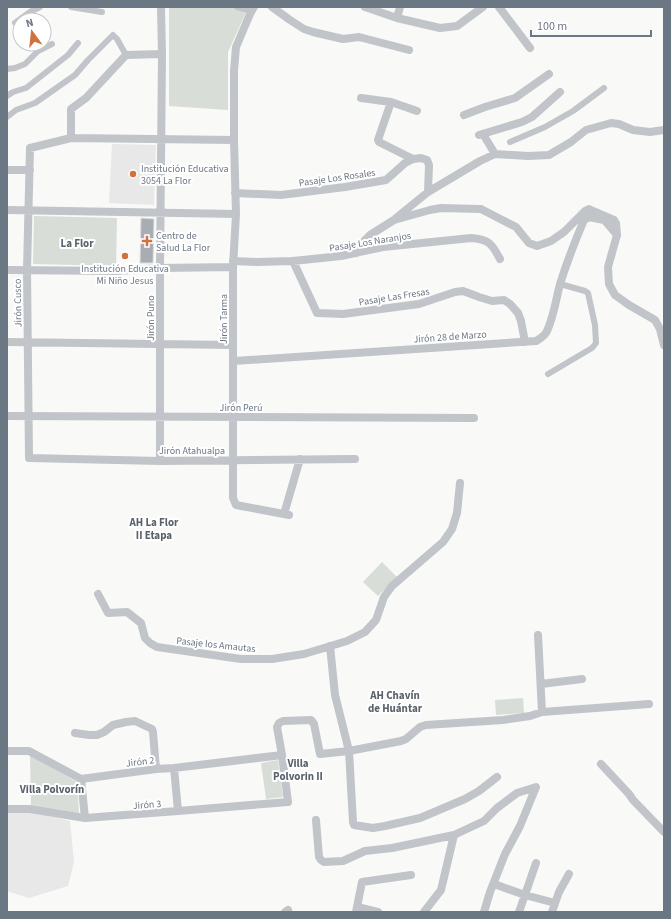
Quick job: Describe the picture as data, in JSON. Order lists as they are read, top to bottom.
{
  "streets": {
    "street": [
      "Pasaje Los Rosales",
      "Pasaje Los Naranjos",
      "Pasaje Las Fresas",
      "Jirón Cusco",
      "Jirón Puno",
      "Jirón Tarma",
      "Jirón 28 de Marzo",
      "Jirón Perú",
      "Jirón Atahualpa",
      "Pasaje los Amautas",
      "Jirón 2",
      "Jirón 3"
    ]
  },
  "crossings": [
    ["Pasaje Los Rosales", "Jirón Tarma"],
    ["Pasaje Los Naranjos", "Pasaje Las Fresas"],
    ["Pasaje Los Naranjos", "Jirón Cusco"],
    ["Pasaje Los Naranjos", "Jirón Puno"],
    ["Pasaje Los Naranjos", "Jirón Tarma"],
    ["Pasaje Las Fresas", "Jirón 28 de Marzo"],
    ["Jirón Cusco", "Jirón Perú"],
    ["Jirón Cusco", "Jirón Atahualpa"],
    ["Jirón Puno", "Jirón Perú"],
    ["Jirón Puno", "Jirón Atahualpa"],
    ["Jirón Tarma", "Jirón 28 de Marzo"],
    ["Jirón Tarma", "Jirón Perú"],
    ["Jirón Tarma", "Jirón Atahualpa"],
    ["Jirón 2", "Jirón 3"]
  ],
  "districts": [
    "La Flor",
    "AH La Flor II Etapa",
    "AH Chavín de Huántar",
    "Villa Polvorin II",
    "Villa Polvorín"
  ],
  "places": {
    "other": ["Institución Educativa 3054 La Flor", "Institución Educativa Mi Niño Jesus"],
    "health": ["Centro de Salud La Flor"]
  },
  "scale_bar": "100 m",
  "north": "top"
}
